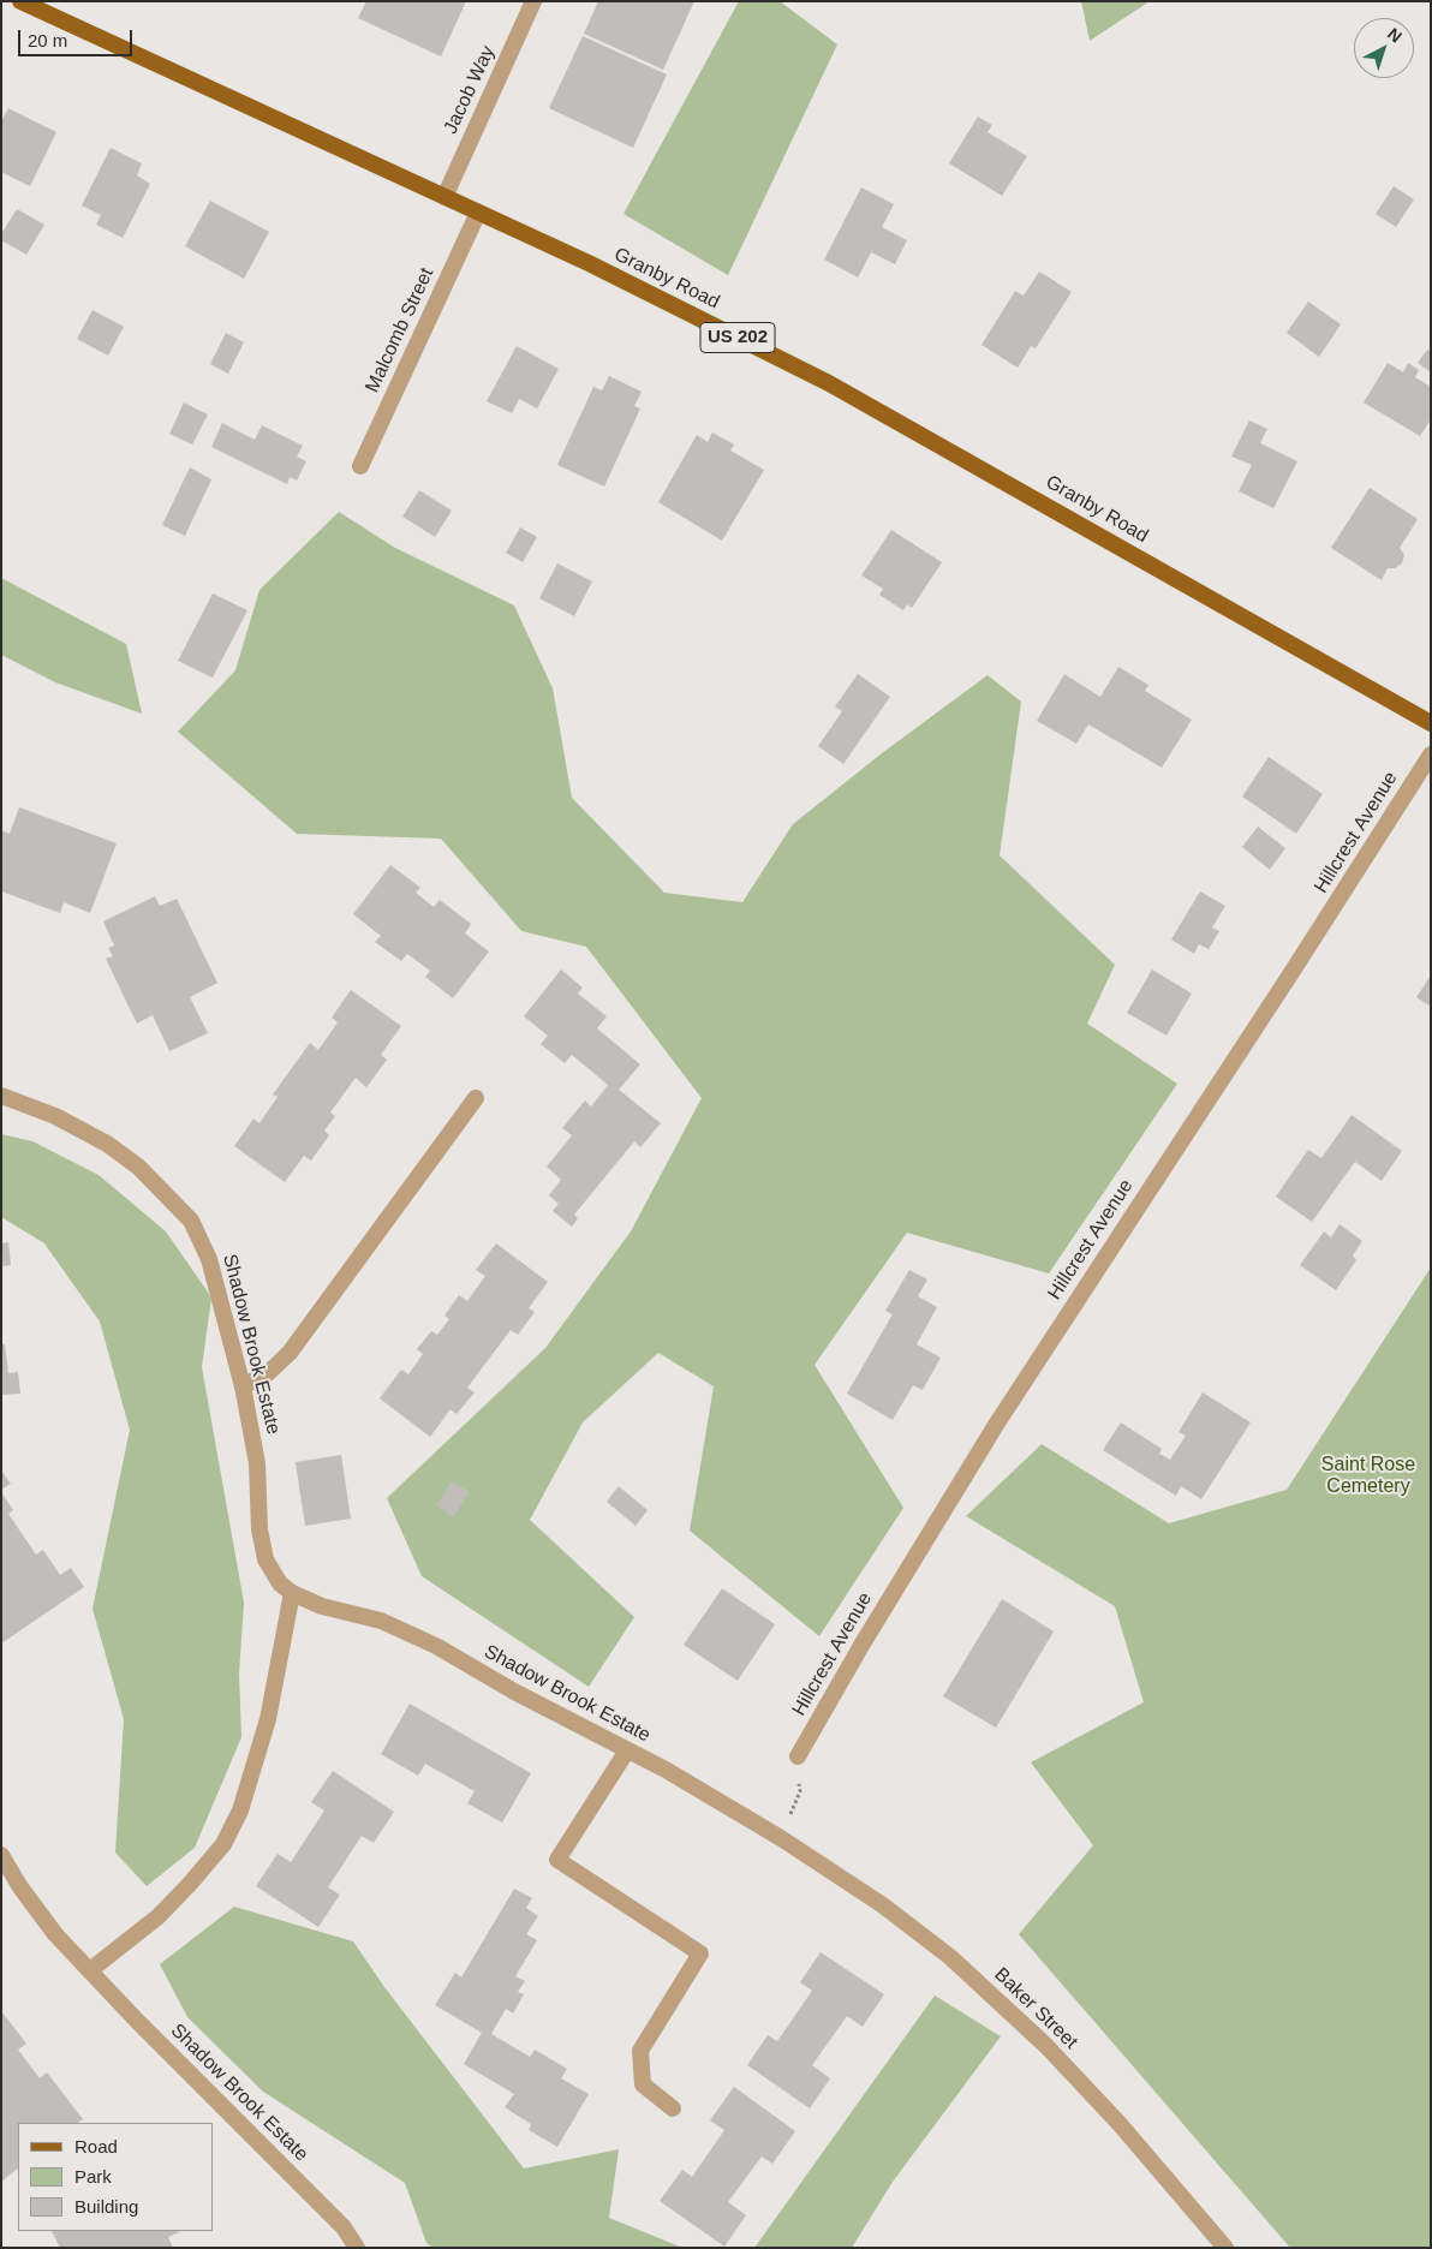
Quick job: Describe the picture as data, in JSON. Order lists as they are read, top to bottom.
{
  "streets": {
    "main road": ["Granby Road", "US 202"],
    "street": [
      "Jacob Way",
      "Malcomb Street",
      "Hillcrest Avenue",
      "Shadow Brook Estate",
      "Baker Street"
    ]
  },
  "crossings": [
    ["Jacob Way", "Granby Road"],
    ["Granby Road", "Malcomb Street"],
    ["Shadow Brook Estate", "Baker Street"]
  ],
  "parks": ["Saint Rose Cemetery"],
  "legend": ["Road", "Park", "Building"],
  "scale_bar": "20 m",
  "north": "top right"
}
